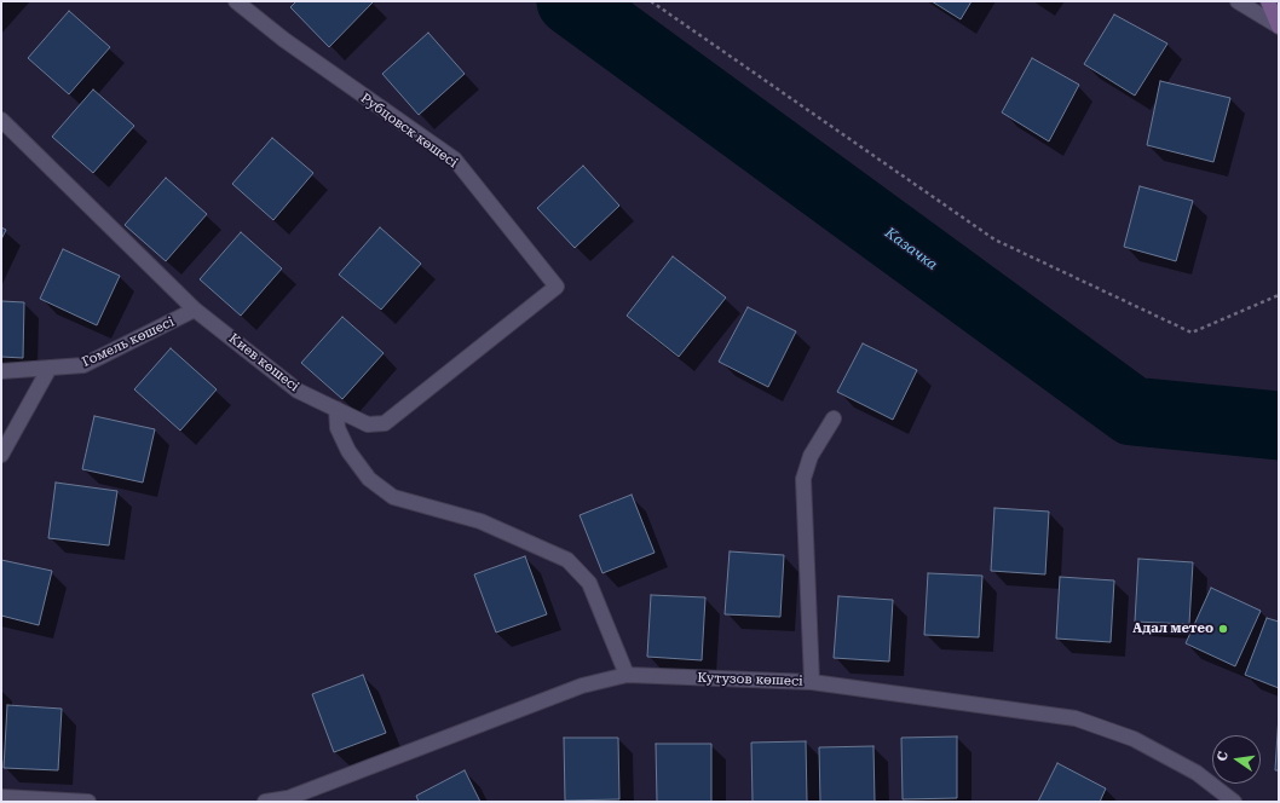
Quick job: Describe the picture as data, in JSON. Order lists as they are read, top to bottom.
{
  "streets": {
    "street": [
      "Рубцовск көшесі",
      "Гомель көшесі",
      "Киев көшесі",
      "Кутузов көшесі"
    ]
  },
  "crossings": [
    ["Рубцовск көшесі", "Киев көшесі"],
    ["Гомель көшесі", "Киев көшесі"]
  ],
  "water": ["Казачка"],
  "places": ["Адал метео"],
  "north": "left"
}
